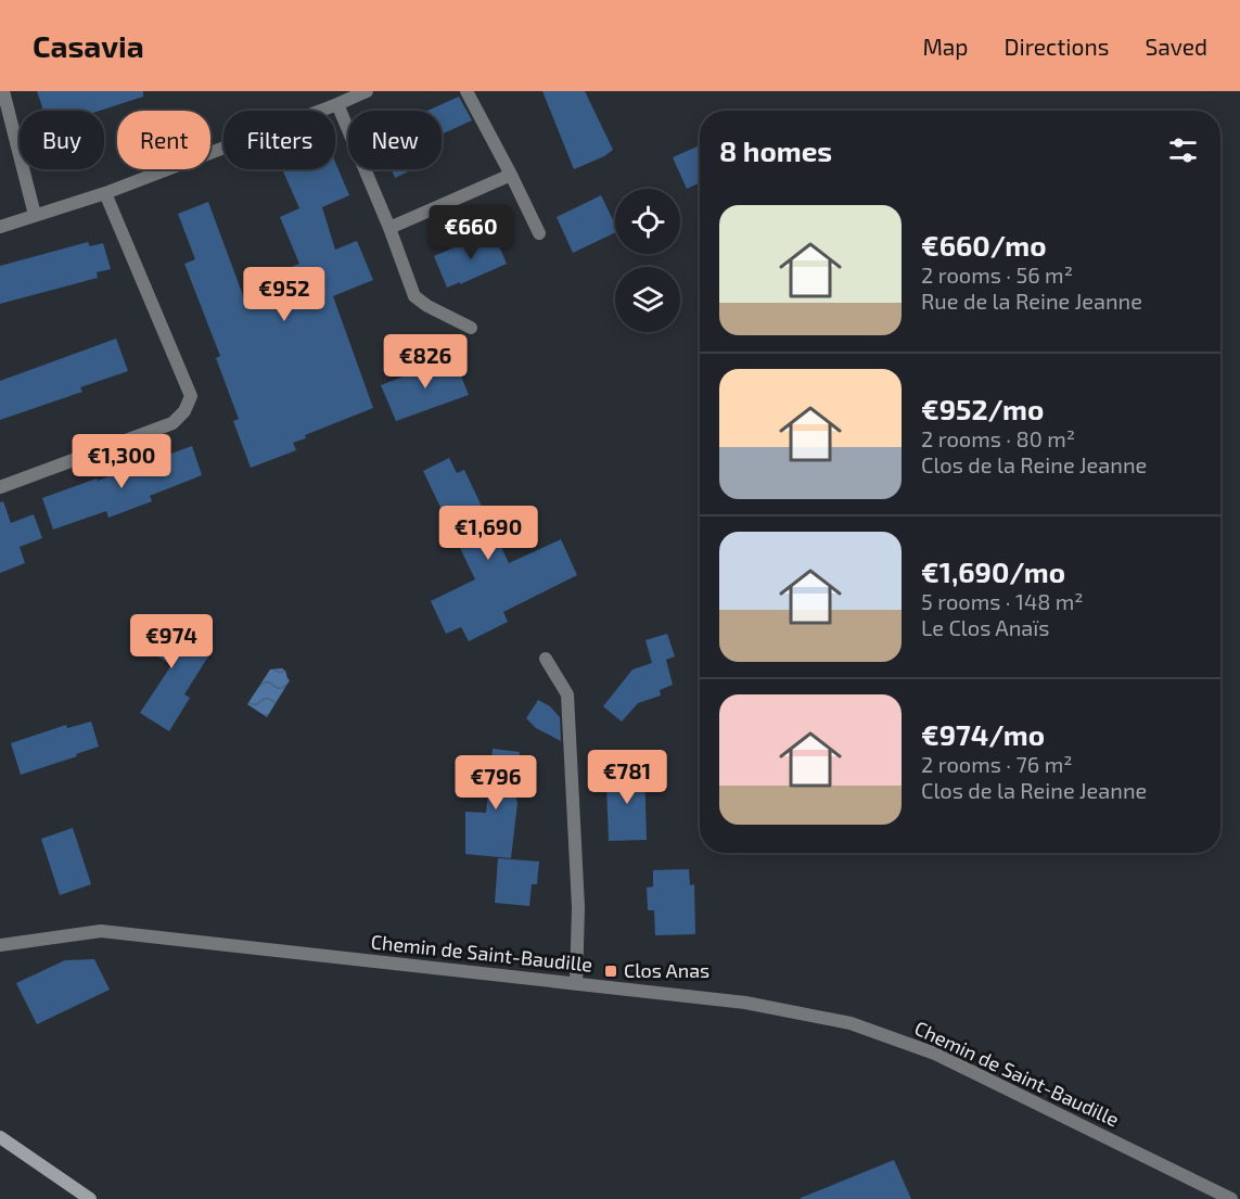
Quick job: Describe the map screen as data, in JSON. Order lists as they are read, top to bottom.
{
  "streets": {
    "street": ["Chemin de Saint-Baudille"]
  },
  "places": {
    "transit": ["Clos Anas"]
  },
  "page": {
    "header": "Casavia",
    "nav": ["Map", "Directions", "Saved"],
    "chip": [
      "Buy",
      "Rent",
      "Filters",
      "New"
    ],
    "heading": "8 homes",
    "list": [
      {
        "name": "€660/mo",
        "note": "2 rooms · 56 m² · Rue de la Reine Jeanne"
      },
      {
        "name": "€952/mo",
        "note": "2 rooms · 80 m² · Clos de la Reine Jeanne"
      },
      {
        "name": "€1,690/mo",
        "note": "5 rooms · 148 m² · Le Clos Anaïs"
      },
      {
        "name": "€974/mo",
        "note": "2 rooms · 76 m² · Clos de la Reine Jeanne"
      }
    ],
    "price": [
      "€660",
      "€952",
      "€826",
      "€1,300",
      "€1,690",
      "€974",
      "€781",
      "€796"
    ]
  }
}
